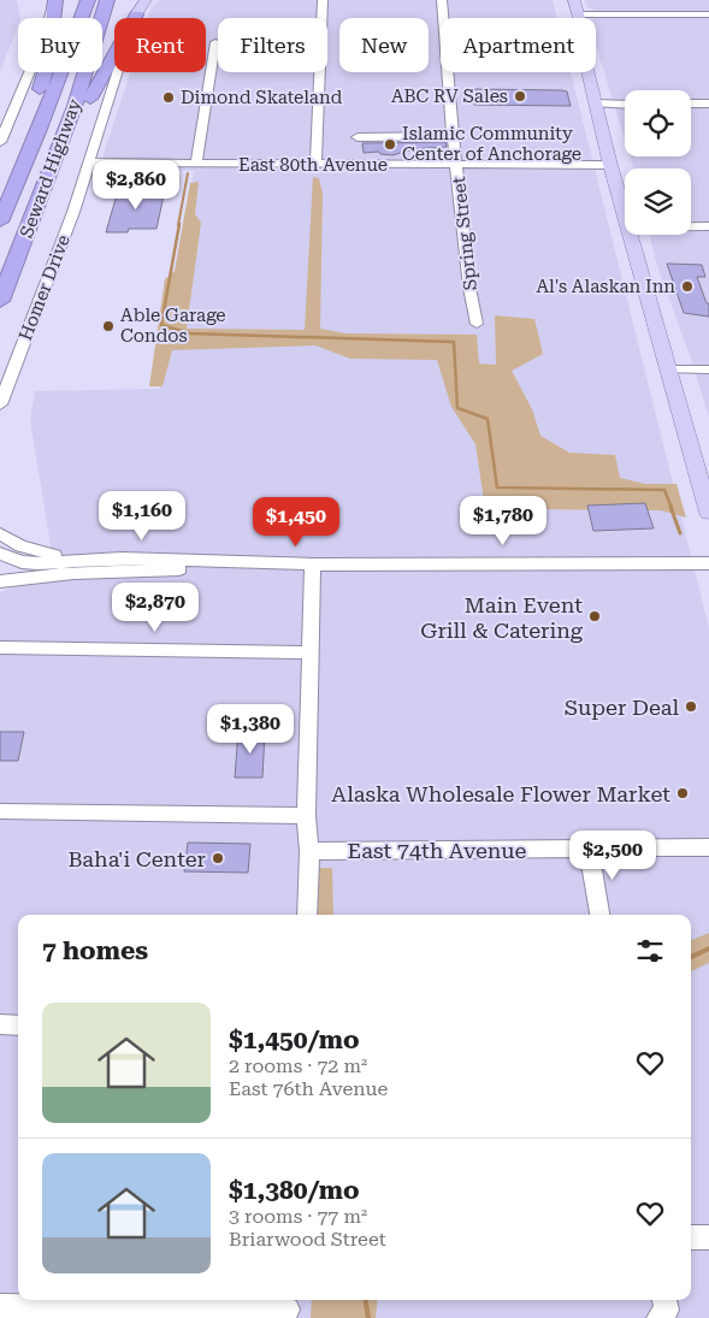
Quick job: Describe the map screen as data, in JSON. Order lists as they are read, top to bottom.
{
  "streets": {
    "highway": ["Seward Highway"],
    "main road": ["Homer Drive"],
    "street": ["East 80th Avenue", "Spring Street", "East 74th Avenue"]
  },
  "crossings": [
    ["East 80th Avenue", "Spring Street"],
    ["East 80th Avenue", "Homer Drive"]
  ],
  "places": [
    "ABC RV Sales",
    "Dimond Skateland",
    "Islamic Community Center of Anchorage",
    "Al's Alaskan Inn",
    "Able Garage Condos",
    "Main Event Grill & Catering",
    "Super Deal",
    "Alaska Wholesale Flower Market",
    "Baha'i Center"
  ],
  "page": {
    "chip": [
      "Buy",
      "Rent",
      "Filters",
      "New",
      "Apartment"
    ],
    "price": [
      "$2,860",
      "$1,160",
      "$1,780",
      "$1,450",
      "$2,870",
      "$1,380",
      "$2,500"
    ],
    "heading": "7 homes",
    "list": [
      {
        "name": "$1,450/mo",
        "note": "2 rooms · 72 m² · East 76th Avenue"
      },
      {
        "name": "$1,380/mo",
        "note": "3 rooms · 77 m² · Briarwood Street"
      }
    ]
  }
}
